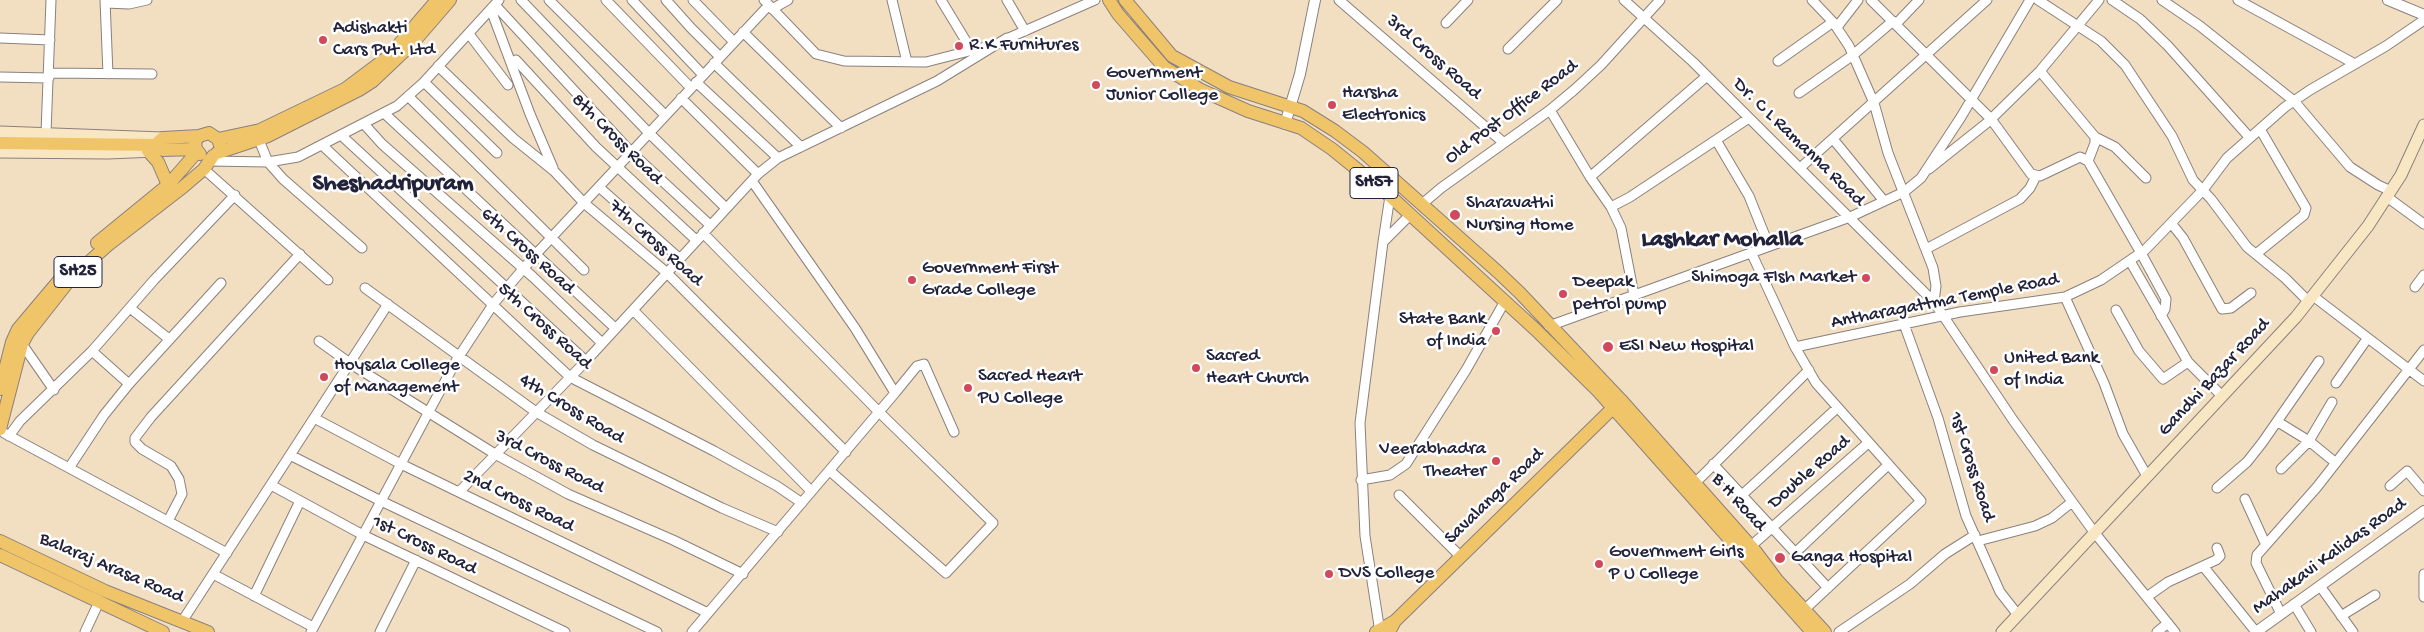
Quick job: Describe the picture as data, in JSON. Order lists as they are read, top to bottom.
{
  "streets": {
    "main road": [
      "SH57",
      "SH25",
      "Gandhi Bazar Road",
      "Savalanga Road",
      "B H Road",
      "Balaraj Arasa Road"
    ],
    "street": [
      "3rd Cross Road",
      "Old Post Office Road",
      "8th Cross Road",
      "Dr. C L Ramanna Road",
      "7th Cross Road",
      "6th Cross Road",
      "Antharagattma Temple Road",
      "5th Cross Road",
      "4th Cross Road",
      "1st Cross Road",
      "Double Road",
      "2nd Cross Road",
      "Mahakavi Kalidas Road"
    ]
  },
  "crossings": [
    ["3rd Cross Road", "Old Post Office Road"],
    ["Old Post Office Road", "Dr. C L Ramanna Road"],
    ["Old Post Office Road", "SH57"],
    ["Dr. C L Ramanna Road", "Antharagattma Temple Road"],
    ["Dr. C L Ramanna Road", "Gandhi Bazar Road"],
    ["SH57", "Savalanga Road"],
    ["SH57", "B H Road"],
    ["Antharagattma Temple Road", "1st Cross Road"],
    ["Gandhi Bazar Road", "1st Cross Road"],
    ["Double Road", "B H Road"],
    ["Savalanga Road", "B H Road"]
  ],
  "districts": ["Sheshadripuram", "Lashkar Mohalla"],
  "places": [
    "Adishakti Cars Pvt. Ltd",
    "R.K Furnitures",
    "Government Junior College",
    "Harsha Electronics",
    "Sharavathi Nursing Home",
    "Shimoga FIsh Market",
    "Government First Grade College",
    "Deepak petrol pump",
    "State Bank of India",
    "ESI New Hospital",
    "Sacred Heart Church",
    "United Bank of India",
    "Hoysala College of Management",
    "Sacred Heart PU College",
    "Veerabhadra Theater",
    "Ganga Hospital",
    "Government Girls P U College",
    "DVS College"
  ]
}
